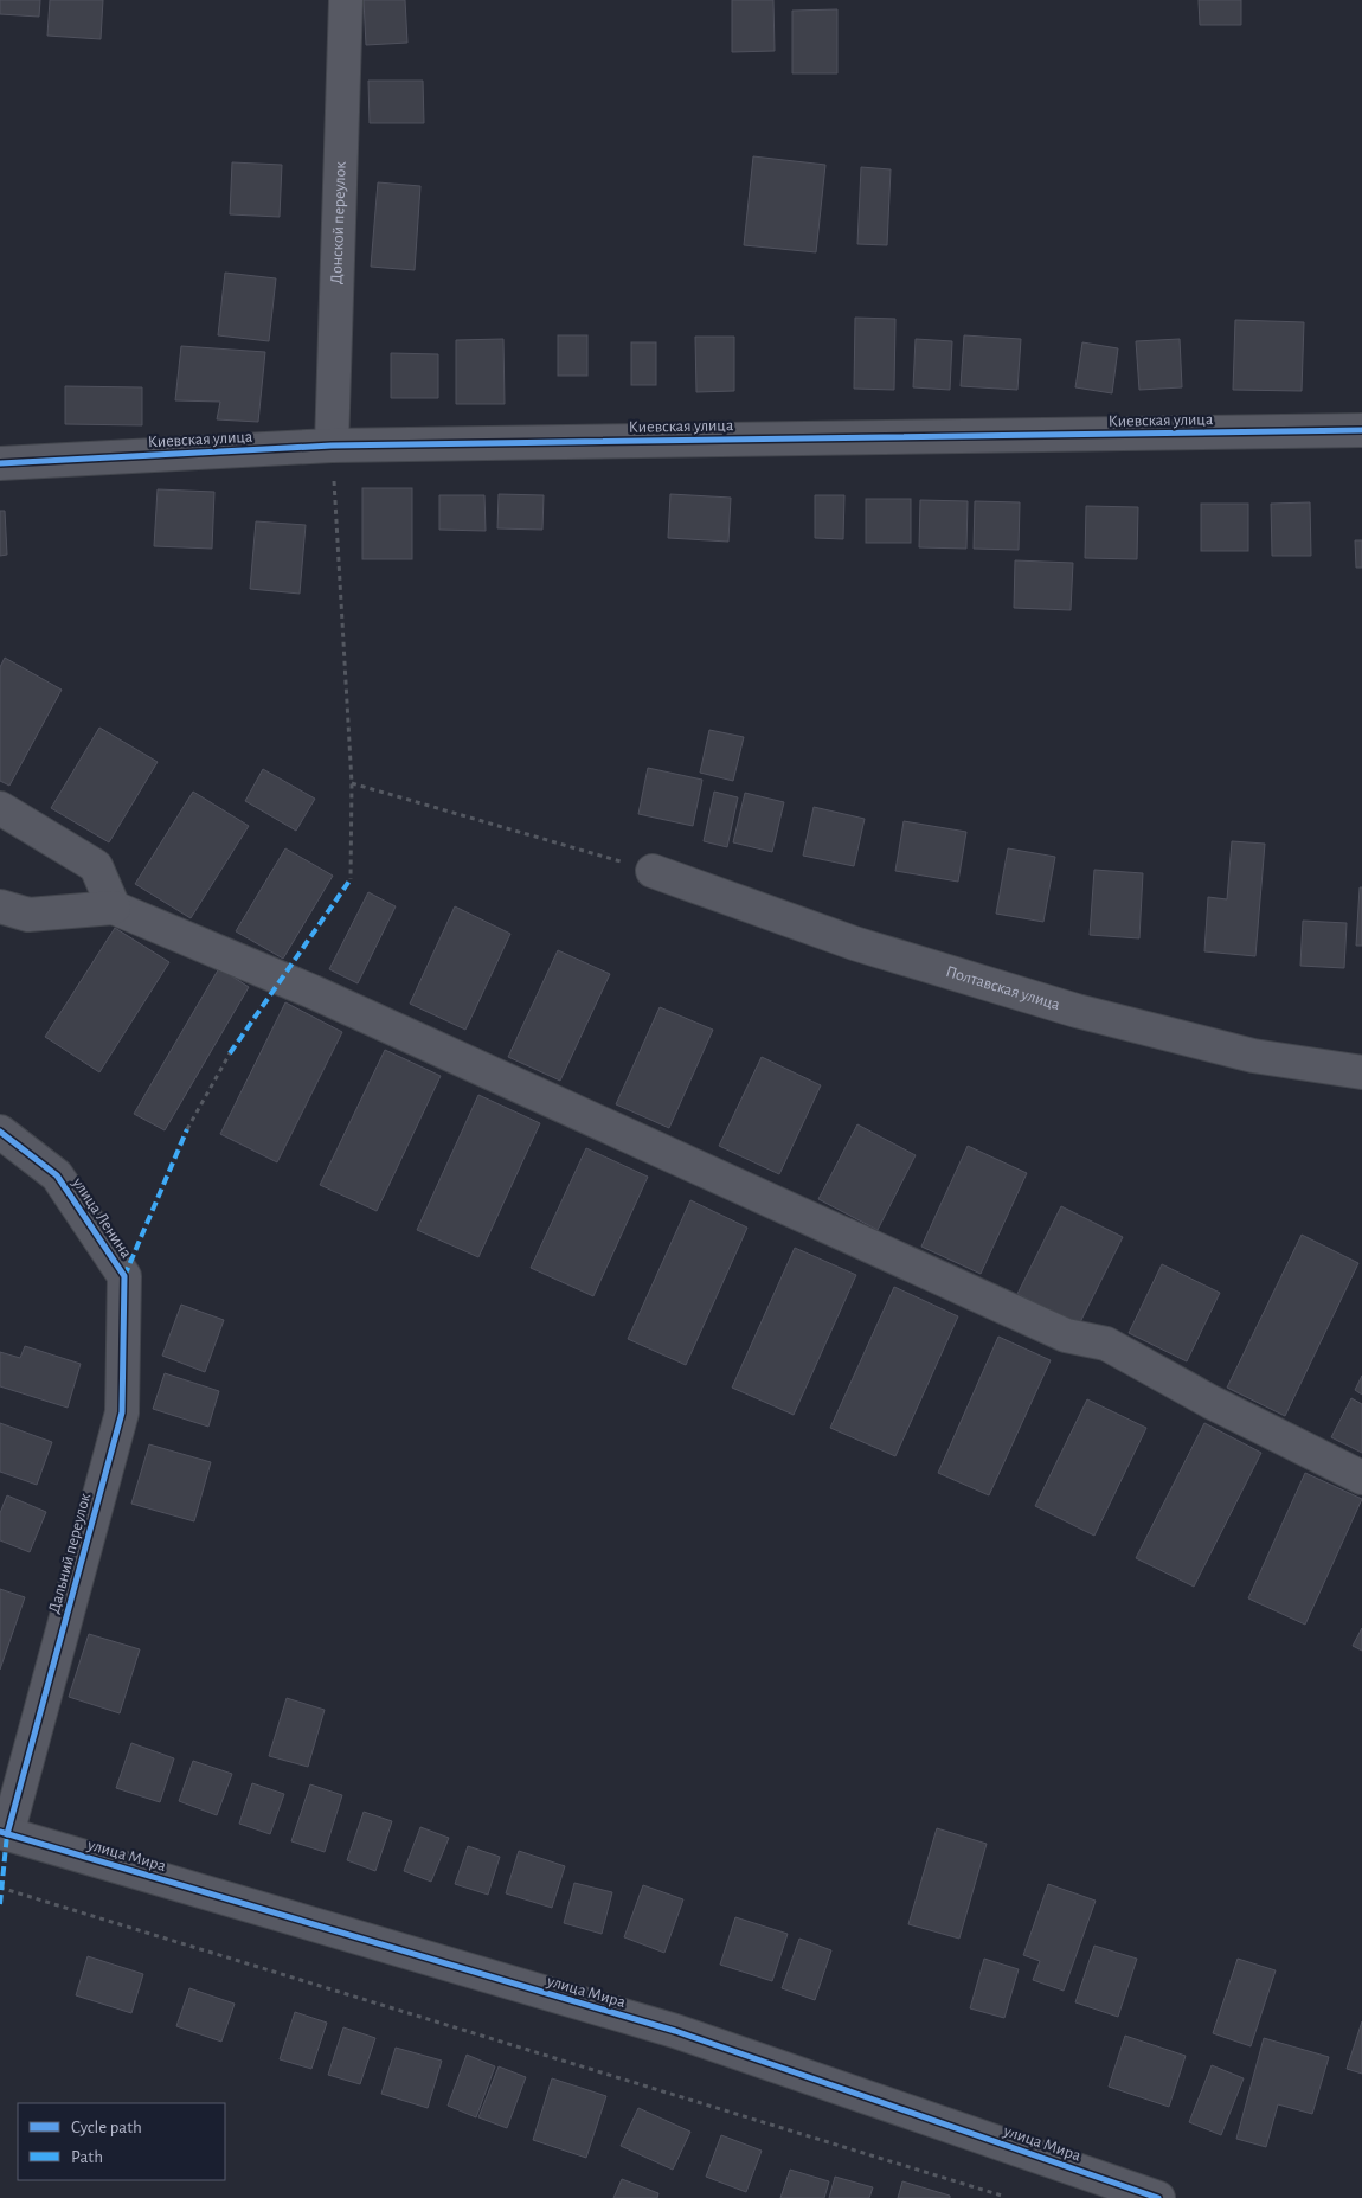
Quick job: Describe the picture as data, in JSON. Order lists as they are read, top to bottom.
{
  "streets": {
    "street": [
      "Донской переулок",
      "Киевская улица",
      "Полтавская улица",
      "улица Ленина",
      "Дальний переулок",
      "улица Мира"
    ]
  },
  "crossings": [
    ["Донской переулок", "Киевская улица"],
    ["улица Ленина", "Дальний переулок"],
    ["Дальний переулок", "улица Мира"]
  ],
  "legend": ["Cycle path", "Path"]
}
